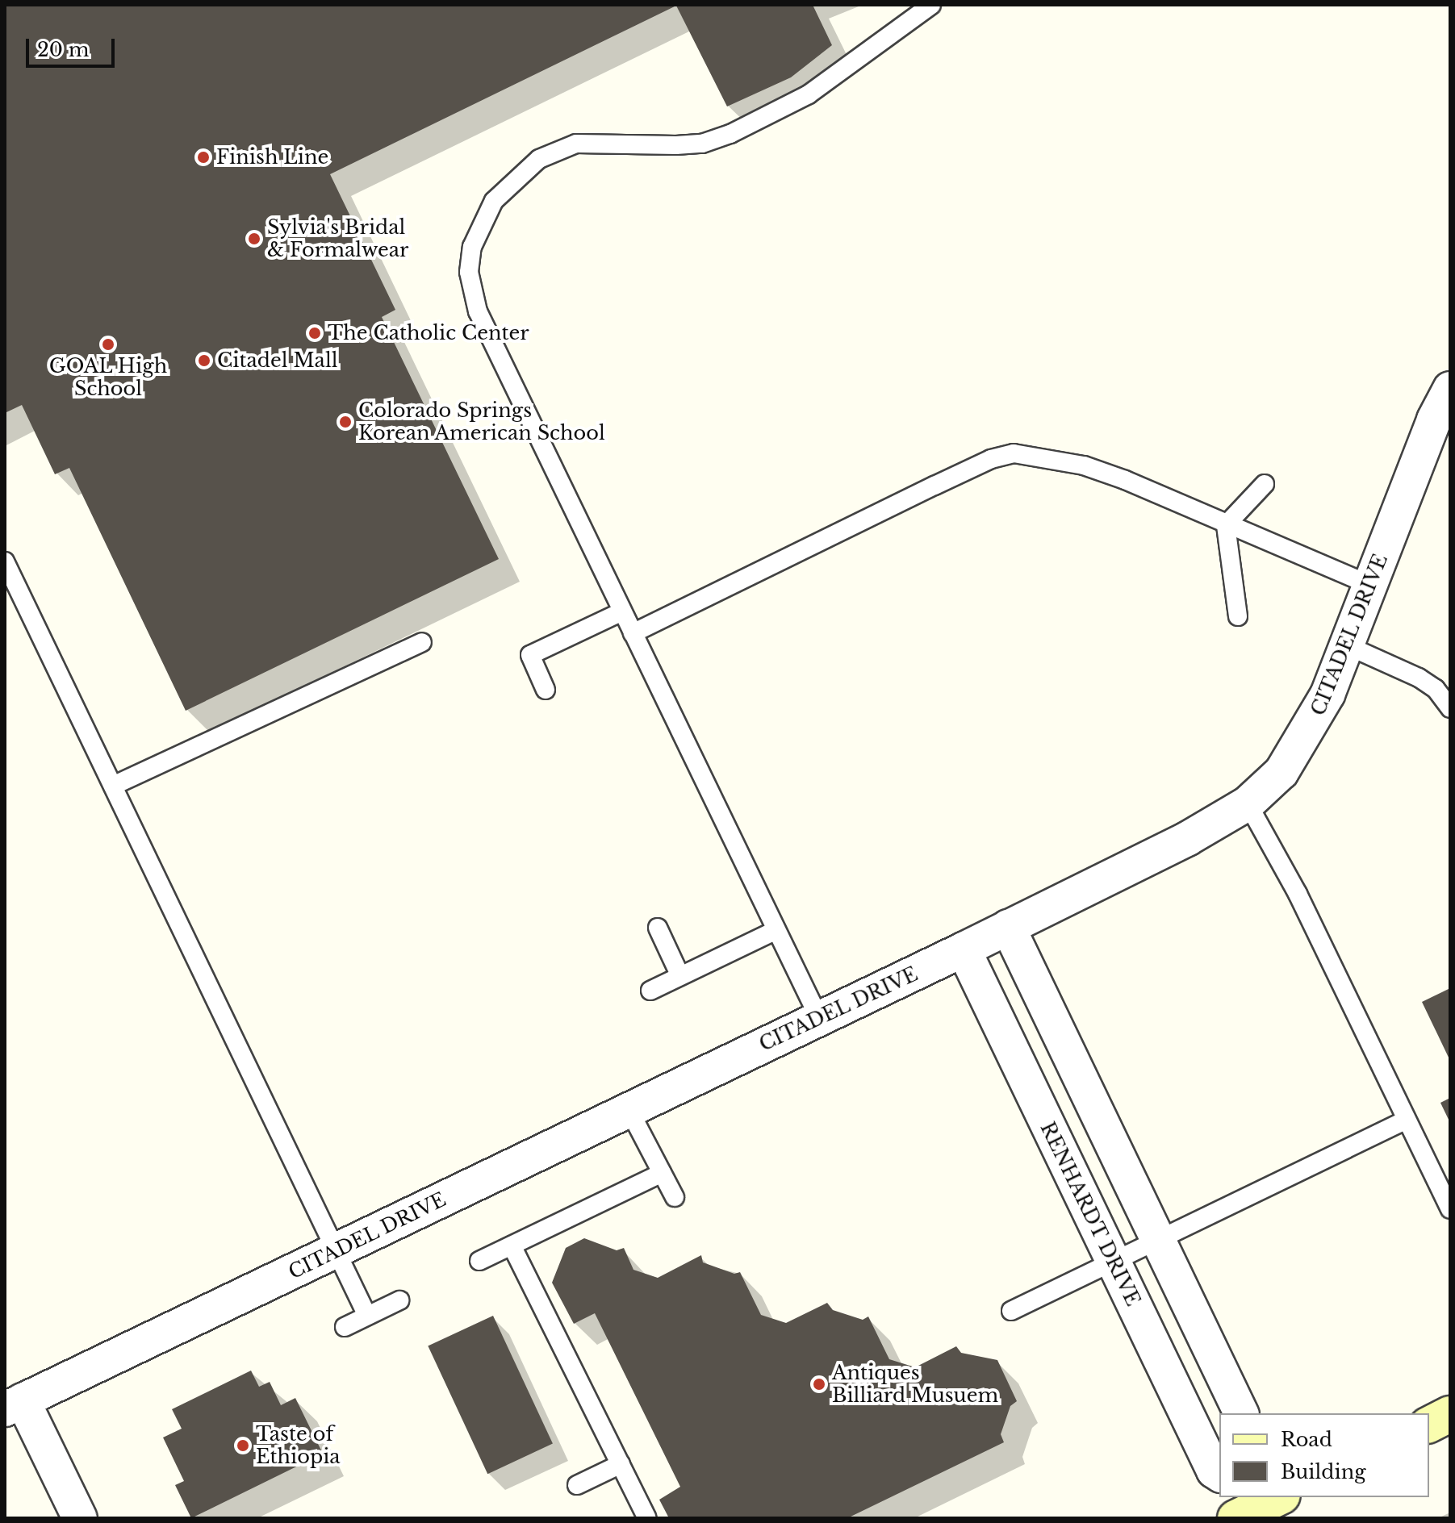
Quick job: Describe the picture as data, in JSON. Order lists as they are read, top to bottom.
{
  "streets": {
    "street": ["CITADEL DRIVE", "RENHARDT DRIVE"]
  },
  "crossings": [
    ["CITADEL DRIVE", "RENHARDT DRIVE"]
  ],
  "places": [
    "Finish Line",
    "Sylvia's Bridal & Formalwear",
    "The Catholic Center",
    "GOAL High School",
    "Citadel Mall",
    "Colorado Springs Korean American School",
    "Antiques Billiard Musuem",
    "Taste of Ethiopia"
  ],
  "legend": ["Road", "Building"],
  "scale_bar": "20 m"
}
